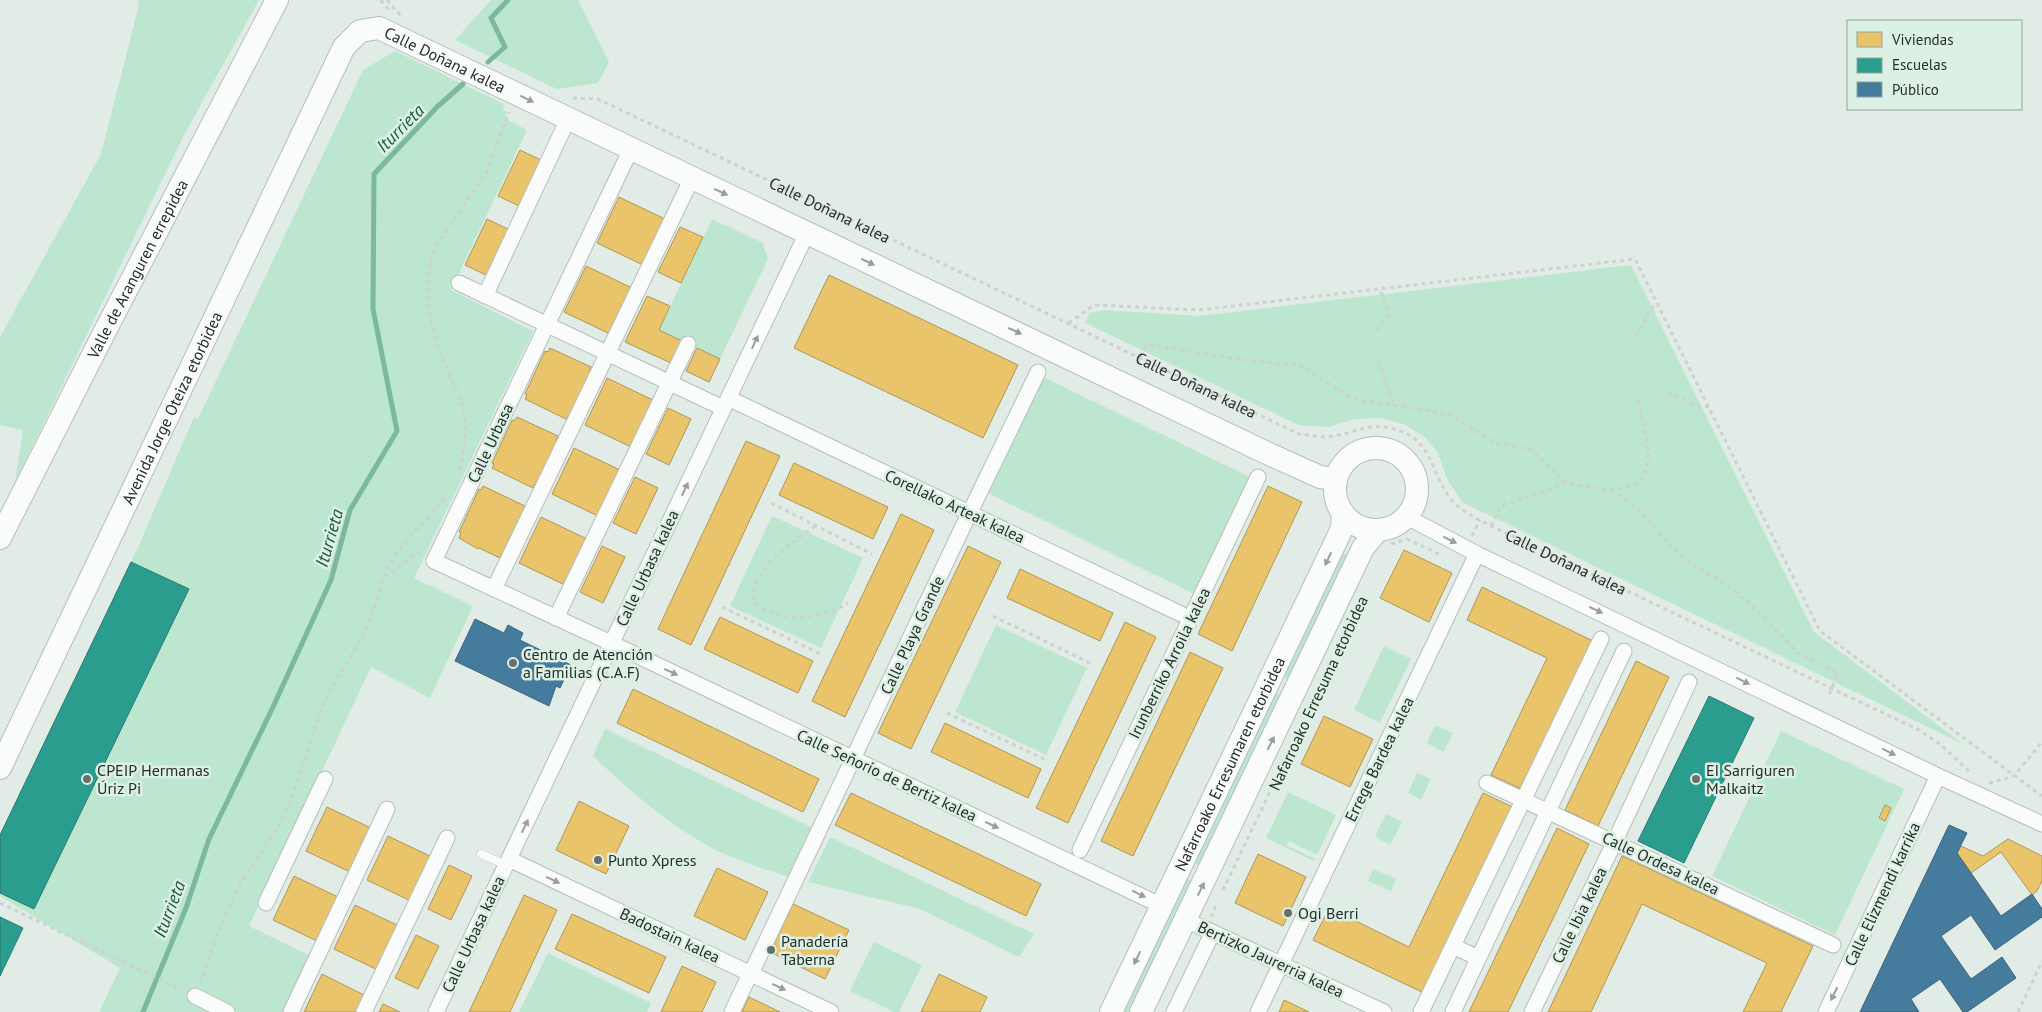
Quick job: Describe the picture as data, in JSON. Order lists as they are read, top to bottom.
{
  "streets": {
    "street": [
      "Calle Doñana kalea",
      "Valle de Aranguren errepidea",
      "Avenida Jorge Oteiza etorbidea",
      "Calle Urbasa",
      "Corellako Arteak kalea",
      "Calle Urbasa kalea",
      "Calle Playa Grande",
      "Irunberriko Arroila kalea",
      "Errege Bardea kalea",
      "Nafarroako Erresumaren etorbidea",
      "Calle Señorío de Bertiz kalea",
      "Calle Ordesa kalea",
      "Calle Elizmendi karrika",
      "Calle Ibia kalea",
      "Badostain kalea",
      "Bertizko Jaurerria kalea"
    ],
    "path": ["Nafarroako Erresuma etorbidea"]
  },
  "crossings": [
    ["Calle Doñana kalea", "Avenida Jorge Oteiza etorbidea"],
    ["Calle Doñana kalea", "Calle Urbasa"],
    ["Calle Doñana kalea", "Calle Urbasa kalea"],
    ["Calle Doñana kalea", "Nafarroako Erresumaren etorbidea"],
    ["Calle Doñana kalea", "Calle Elizmendi karrika"],
    ["Corellako Arteak kalea", "Calle Urbasa kalea"],
    ["Calle Urbasa kalea", "Calle Señorío de Bertiz kalea"],
    ["Calle Urbasa kalea", "Badostain kalea"],
    ["Nafarroako Erresumaren etorbidea", "Calle Señorío de Bertiz kalea"],
    ["Nafarroako Erresumaren etorbidea", "Bertizko Jaurerria kalea"],
    ["Calle Ordesa kalea", "Calle Ibia kalea"]
  ],
  "one_way": ["Calle Señorío de Bertiz kalea", "Calle Elizmendi karrika", "Badostain kalea"],
  "water": ["Iturrieta"],
  "places": [
    "Centro de Atención a Familias (C.A.F)",
    "CPEIP Hermanas Úriz Pi",
    "EI Sarriguren Malkaitz",
    "Punto Xpress",
    "Ogi Berri",
    "Panadería Taberna"
  ],
  "legend": ["Viviendas", "Escuelas", "Público"]
}
